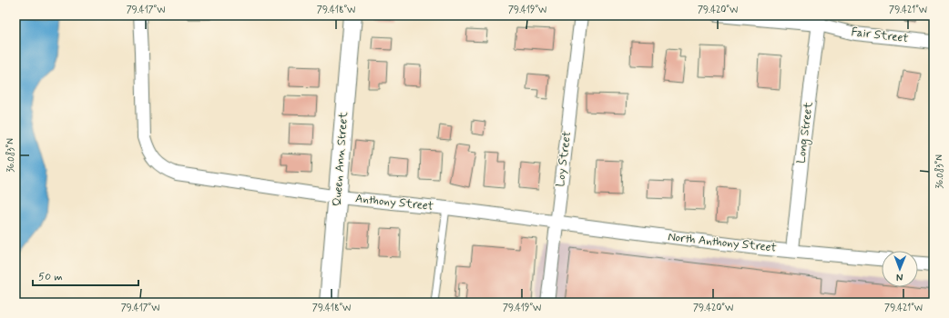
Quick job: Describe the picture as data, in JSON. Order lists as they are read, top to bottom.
{
  "streets": {
    "street": [
      "Fair Street",
      "Long Street",
      "Queen Ann Street",
      "Loy Street",
      "Anthony Street",
      "North Anthony Street"
    ]
  },
  "crossings": [
    ["Fair Street", "Long Street"],
    ["Long Street", "North Anthony Street"],
    ["Queen Ann Street", "Anthony Street"],
    ["Loy Street", "Anthony Street"],
    ["Loy Street", "North Anthony Street"],
    ["Anthony Street", "North Anthony Street"]
  ],
  "scale_bar": "50 m",
  "north": "bottom",
  "coordinates": [
    "79.417°W",
    "79.418°W",
    "79.419°W",
    "79.420°W",
    "79.421°W",
    "36.083°N"
  ]
}
